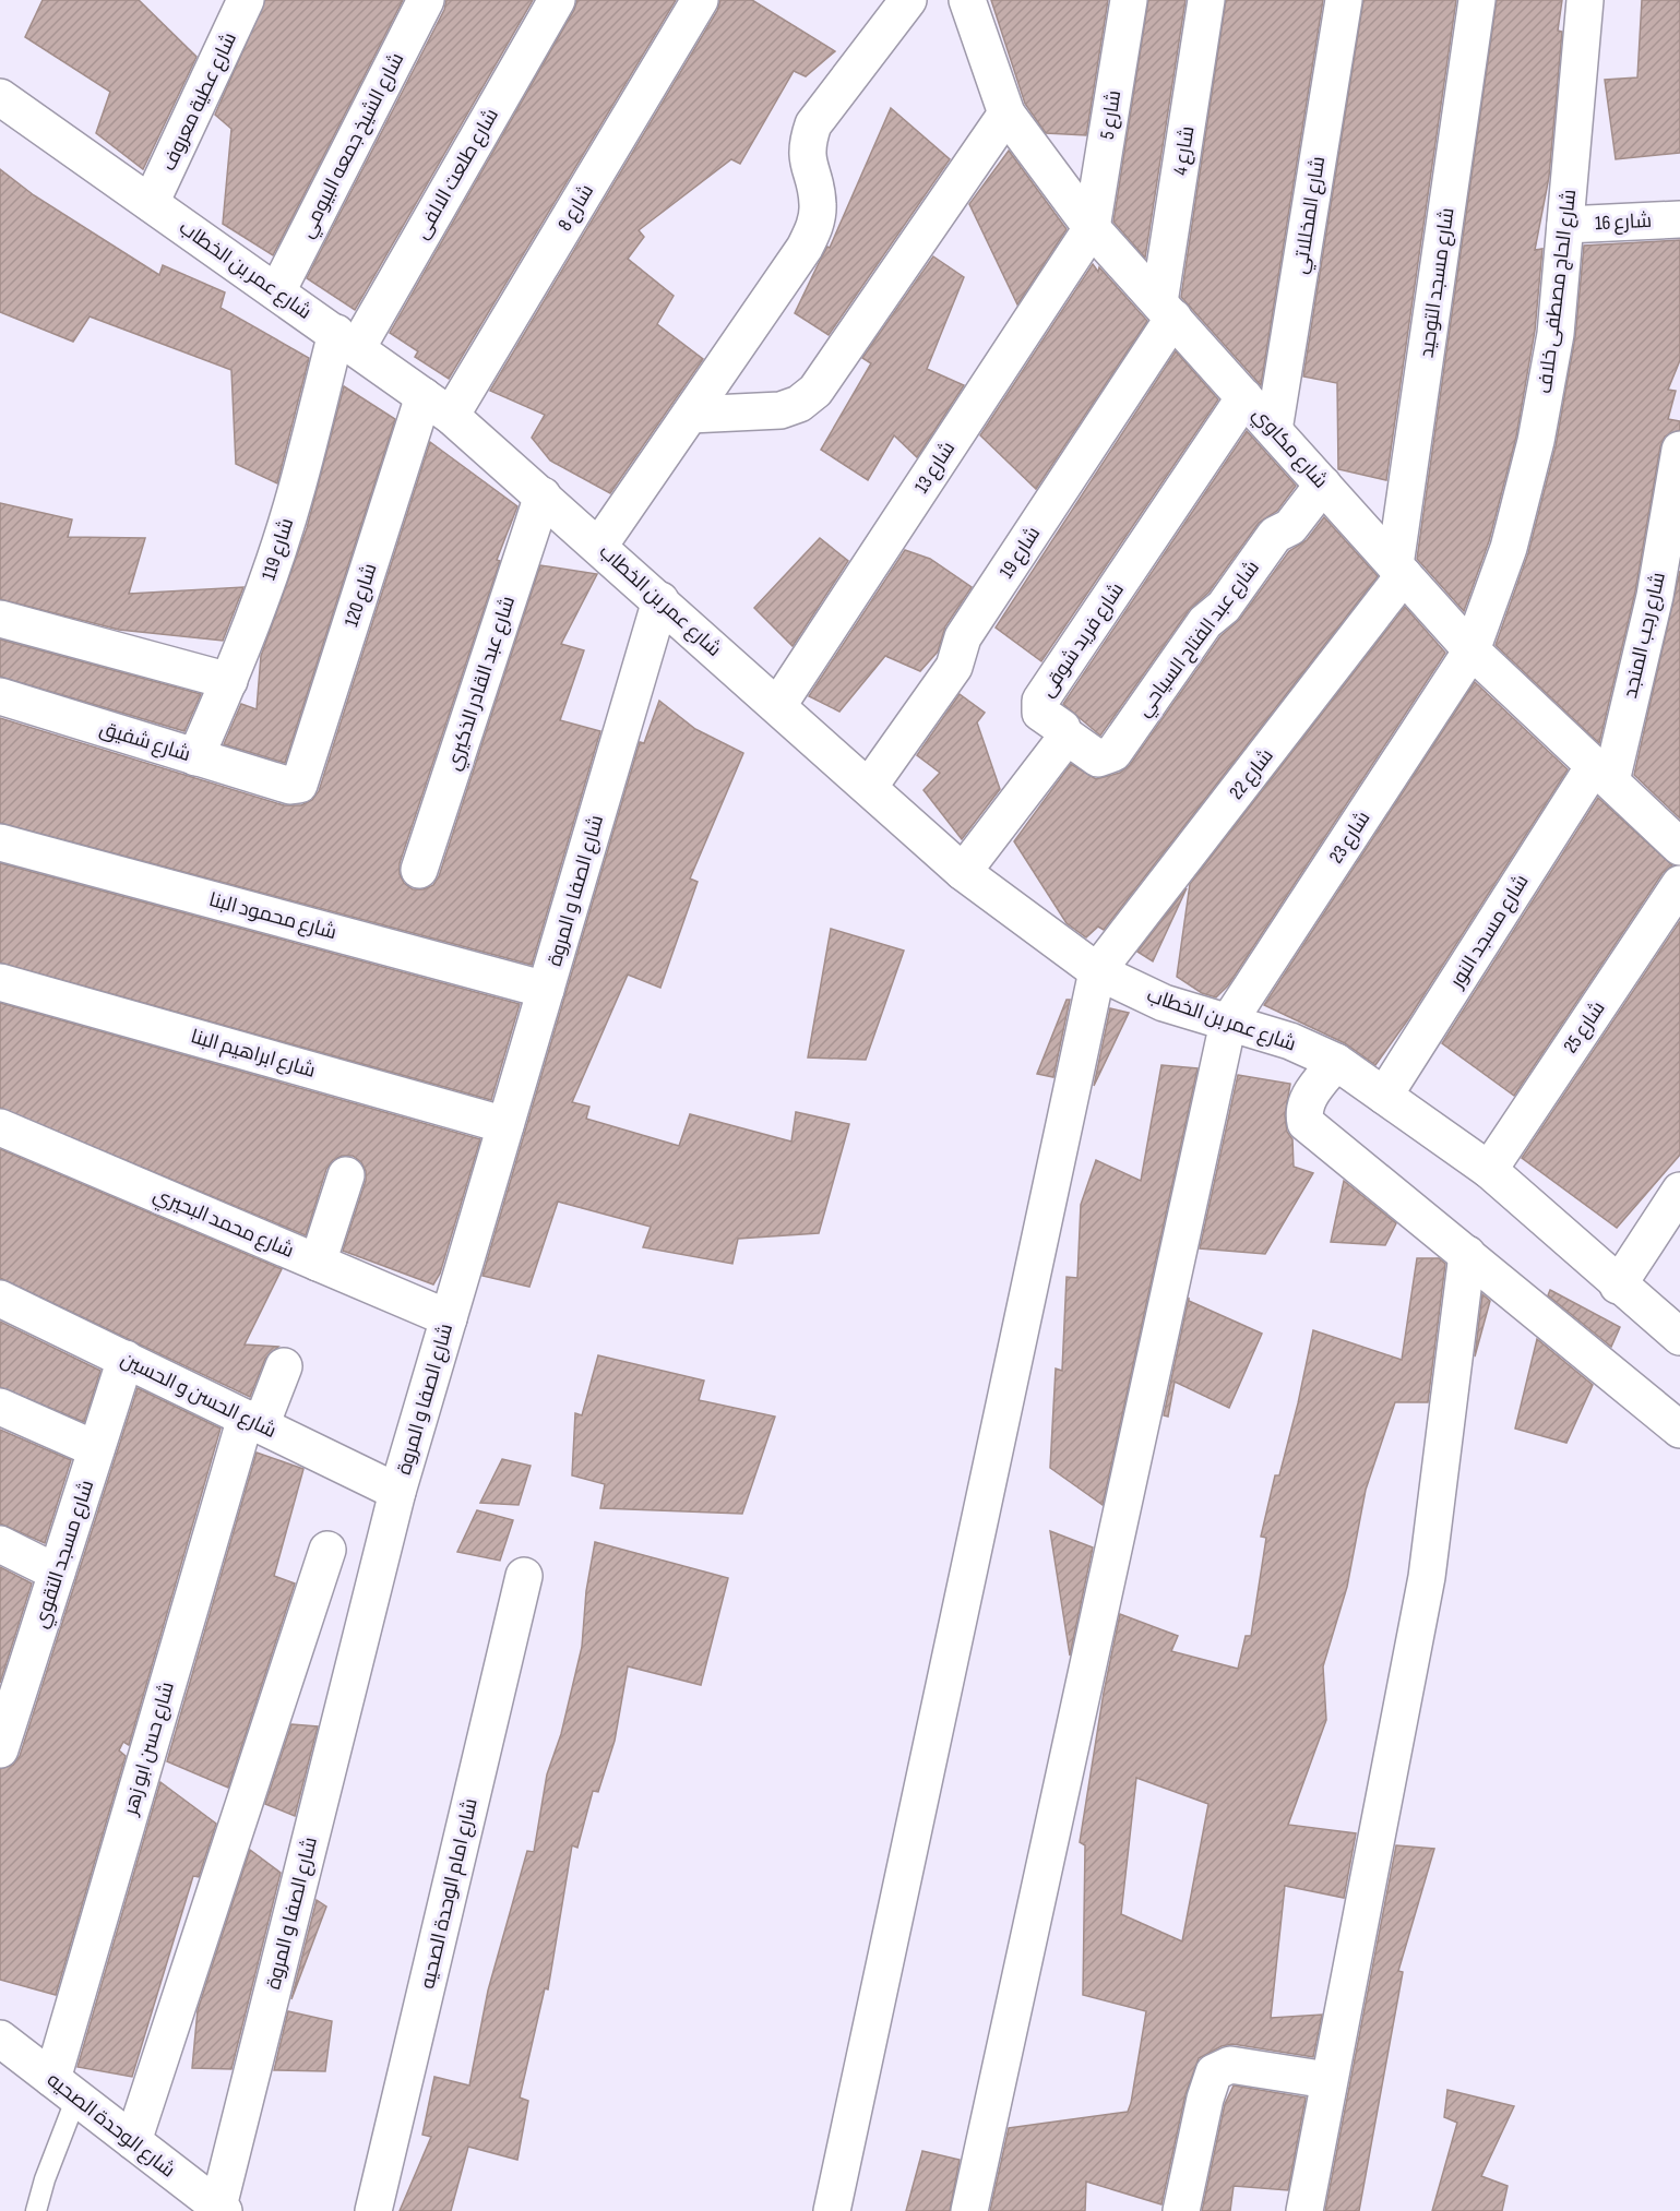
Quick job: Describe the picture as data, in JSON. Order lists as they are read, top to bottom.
{
  "streets": {
    "street": [
      "شارع عطية معروف",
      "شارع 5",
      "شارع الشيخ جمعه البيومي",
      "شارع 4",
      "شارع طلعت الالفى",
      "شارع 8",
      "شارع المخللاتي",
      "شارع 16",
      "شارع عمر بن الخطاب",
      "شارع مسجد التوحيد",
      "شارع الحاج مصطفى خلاف",
      "شارع مكاوي",
      "شارع 13",
      "شارع 119",
      "شارع 19",
      "شارع 120",
      "شارع رجب المنجد",
      "شارع عبد الفتاح السياحي",
      "شارع فريد شوقى",
      "شارع عبد القادر الذكيري",
      "شارع شفيق",
      "شارع 22",
      "شارع 23",
      "شارع الصفا و المروة",
      "شارع محمود البنا",
      "شارع مسجد النور",
      "شارع 25",
      "شارع ابراهيم البنا",
      "شارع محمد البحيري",
      "شارع الحسن و الحسين",
      "شارع مسجد التقوي",
      "شارع حسن ابو زهر",
      "شارع امام الوحدة الصحيه",
      "شارع الوحدة الصحيه"
    ]
  },
  "crossings": [
    ["شارع عطية معروف", "شارع عمر بن الخطاب"],
    ["شارع 5", "شارع مكاوي"],
    ["شارع 5", "شارع 13"],
    ["شارع الشيخ جمعه البيومي", "شارع عمر بن الخطاب"],
    ["شارع 4", "شارع مكاوي"],
    ["شارع 4", "شارع 19"],
    ["شارع طلعت الالفى", "شارع عمر بن الخطاب"],
    ["شارع طلعت الالفى", "شارع 119"],
    ["شارع 8", "شارع عمر بن الخطاب"],
    ["شارع 8", "شارع 120"],
    ["شارع المخللاتي", "شارع مكاوي"],
    ["شارع 16", "شارع الحاج مصطفى خلاف"],
    ["شارع عمر بن الخطاب", "شارع 13"],
    ["شارع عمر بن الخطاب", "شارع 119"],
    ["شارع عمر بن الخطاب", "شارع 19"],
    ["شارع عمر بن الخطاب", "شارع 120"],
    ["شارع عمر بن الخطاب", "شارع عبد القادر الذكيري"],
    ["شارع عمر بن الخطاب", "شارع 22"],
    ["شارع عمر بن الخطاب", "شارع 23"],
    ["شارع عمر بن الخطاب", "شارع الصفا و المروة"],
    ["شارع عمر بن الخطاب", "شارع مسجد النور"],
    ["شارع عمر بن الخطاب", "شارع 25"],
    ["شارع مسجد التوحيد", "شارع مكاوي"],
    ["شارع مسجد التوحيد", "شارع 22"],
    ["شارع الحاج مصطفى خلاف", "شارع مكاوي"],
    ["شارع الحاج مصطفى خلاف", "شارع 23"],
    ["شارع مكاوي", "شارع 13"],
    ["شارع مكاوي", "شارع 19"],
    ["شارع مكاوي", "شارع رجب المنجد"],
    ["شارع مكاوي", "شارع عبد الفتاح السياحي"],
    ["شارع مكاوي", "شارع فريد شوقى"],
    ["شارع مكاوي", "شارع 22"],
    ["شارع مكاوي", "شارع 23"],
    ["شارع مكاوي", "شارع مسجد النور"],
    ["شارع 119", "شارع شفيق"],
    ["شارع 120", "شارع شفيق"],
    ["شارع رجب المنجد", "شارع مسجد النور"],
    ["شارع عبد الفتاح السياحي", "شارع فريد شوقى"],
    ["شارع الصفا و المروة", "شارع محمود البنا"],
    ["شارع الصفا و المروة", "شارع ابراهيم البنا"],
    ["شارع الصفا و المروة", "شارع محمد البحيري"],
    ["شارع الصفا و المروة", "شارع الحسن و الحسين"],
    ["شارع الصفا و المروة", "شارع الوحدة الصحيه"],
    ["شارع الحسن و الحسين", "شارع مسجد التقوي"],
    ["شارع الحسن و الحسين", "شارع حسن ابو زهر"],
    ["شارع حسن ابو زهر", "شارع الوحدة الصحيه"]
  ]
}
